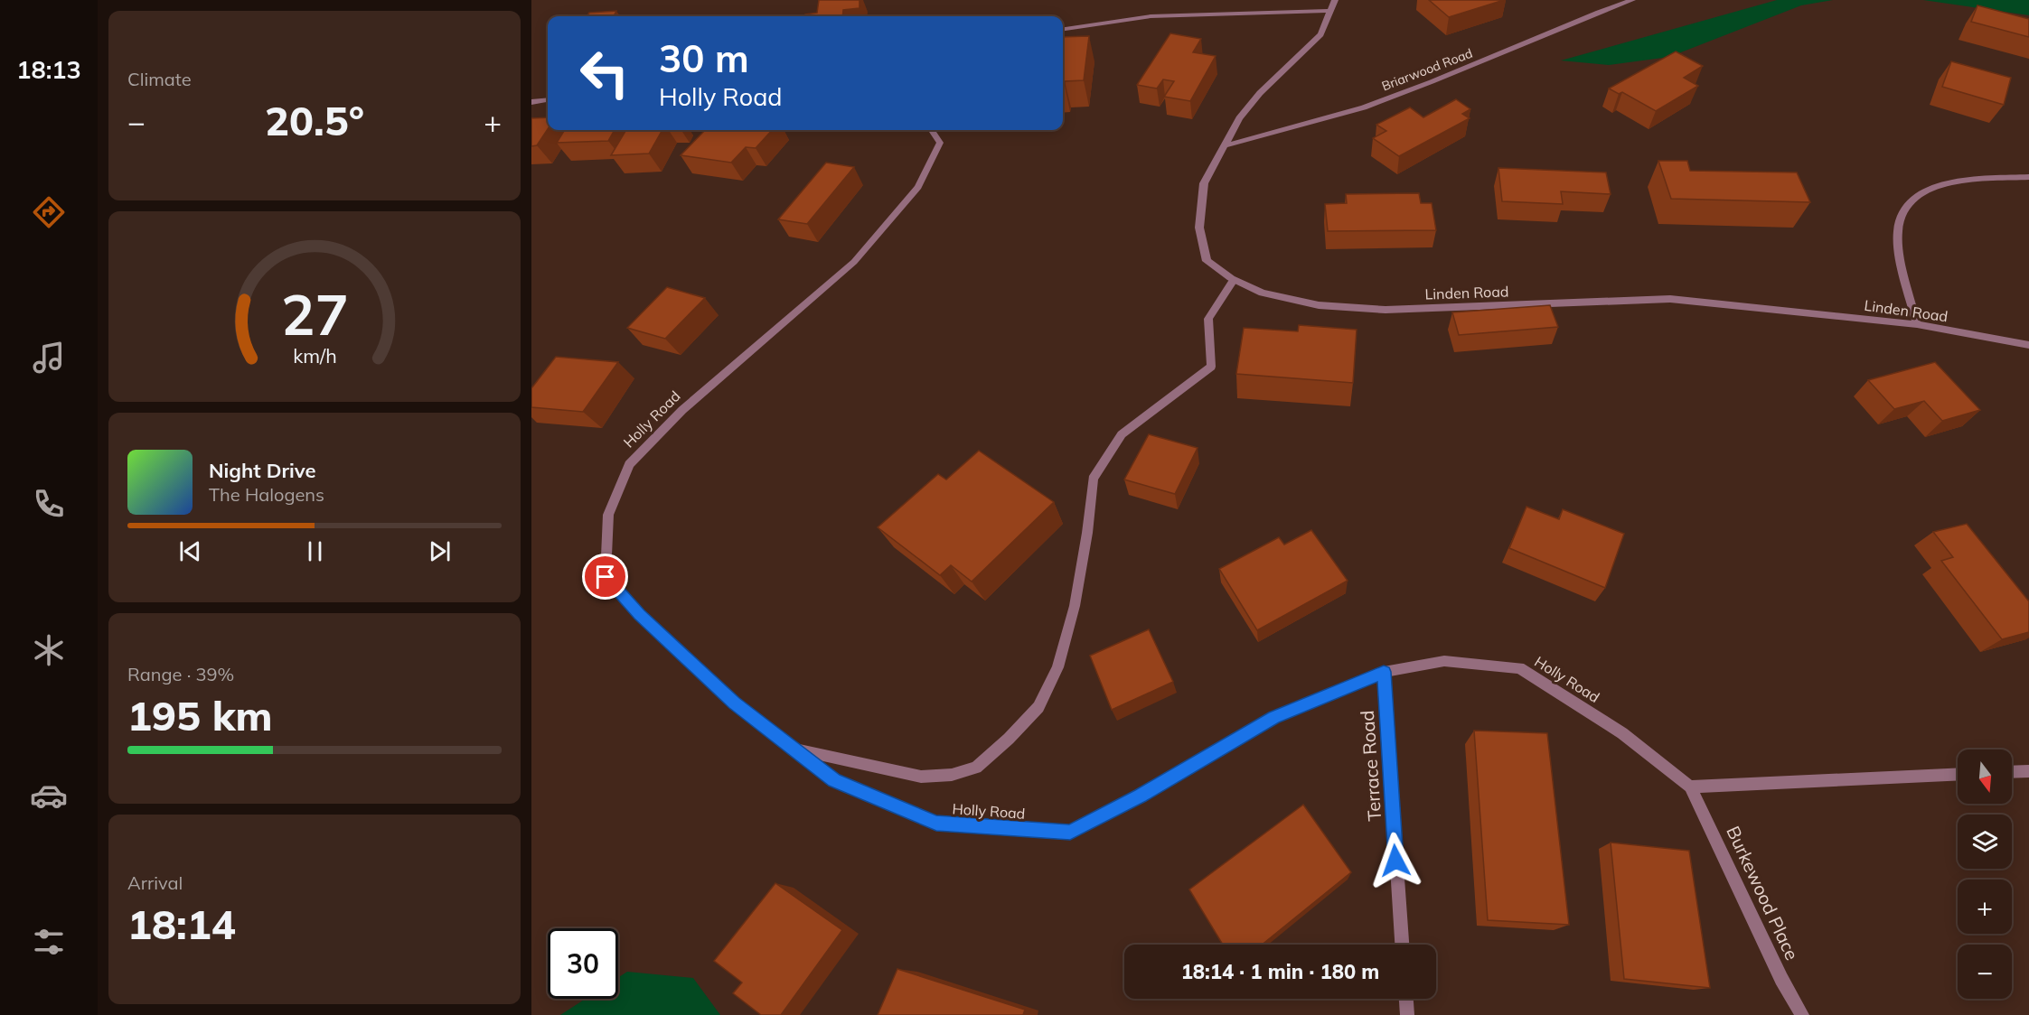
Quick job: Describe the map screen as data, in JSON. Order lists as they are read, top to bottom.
{
  "streets": {
    "street": [
      "Briarwood Road",
      "Linden Road",
      "Holly Road",
      "Terrace Road",
      "Burkewood Place"
    ]
  },
  "crossings": [
    ["Briarwood Road", "Linden Road"],
    ["Holly Road", "Terrace Road"],
    ["Holly Road", "Burkewood Place"]
  ],
  "north": "bottom",
  "page": {
    "tabs": "18:13",
    "tile": [
      "Climate",
      ["Range · 39%", "195 km"],
      ["Arrival", "18:14"]
    ],
    "turn": ["30 m", "Holly Road"],
    "heat": ["−", "20.5°", "+"],
    "song": ["Night Drive", "The Halogens"],
    "map_buttons": ["+", "−"],
    "limit": "30",
    "trip": "18:14 · 1 min · 180 m",
    "gauge": ["27", "km/h"]
  }
}
